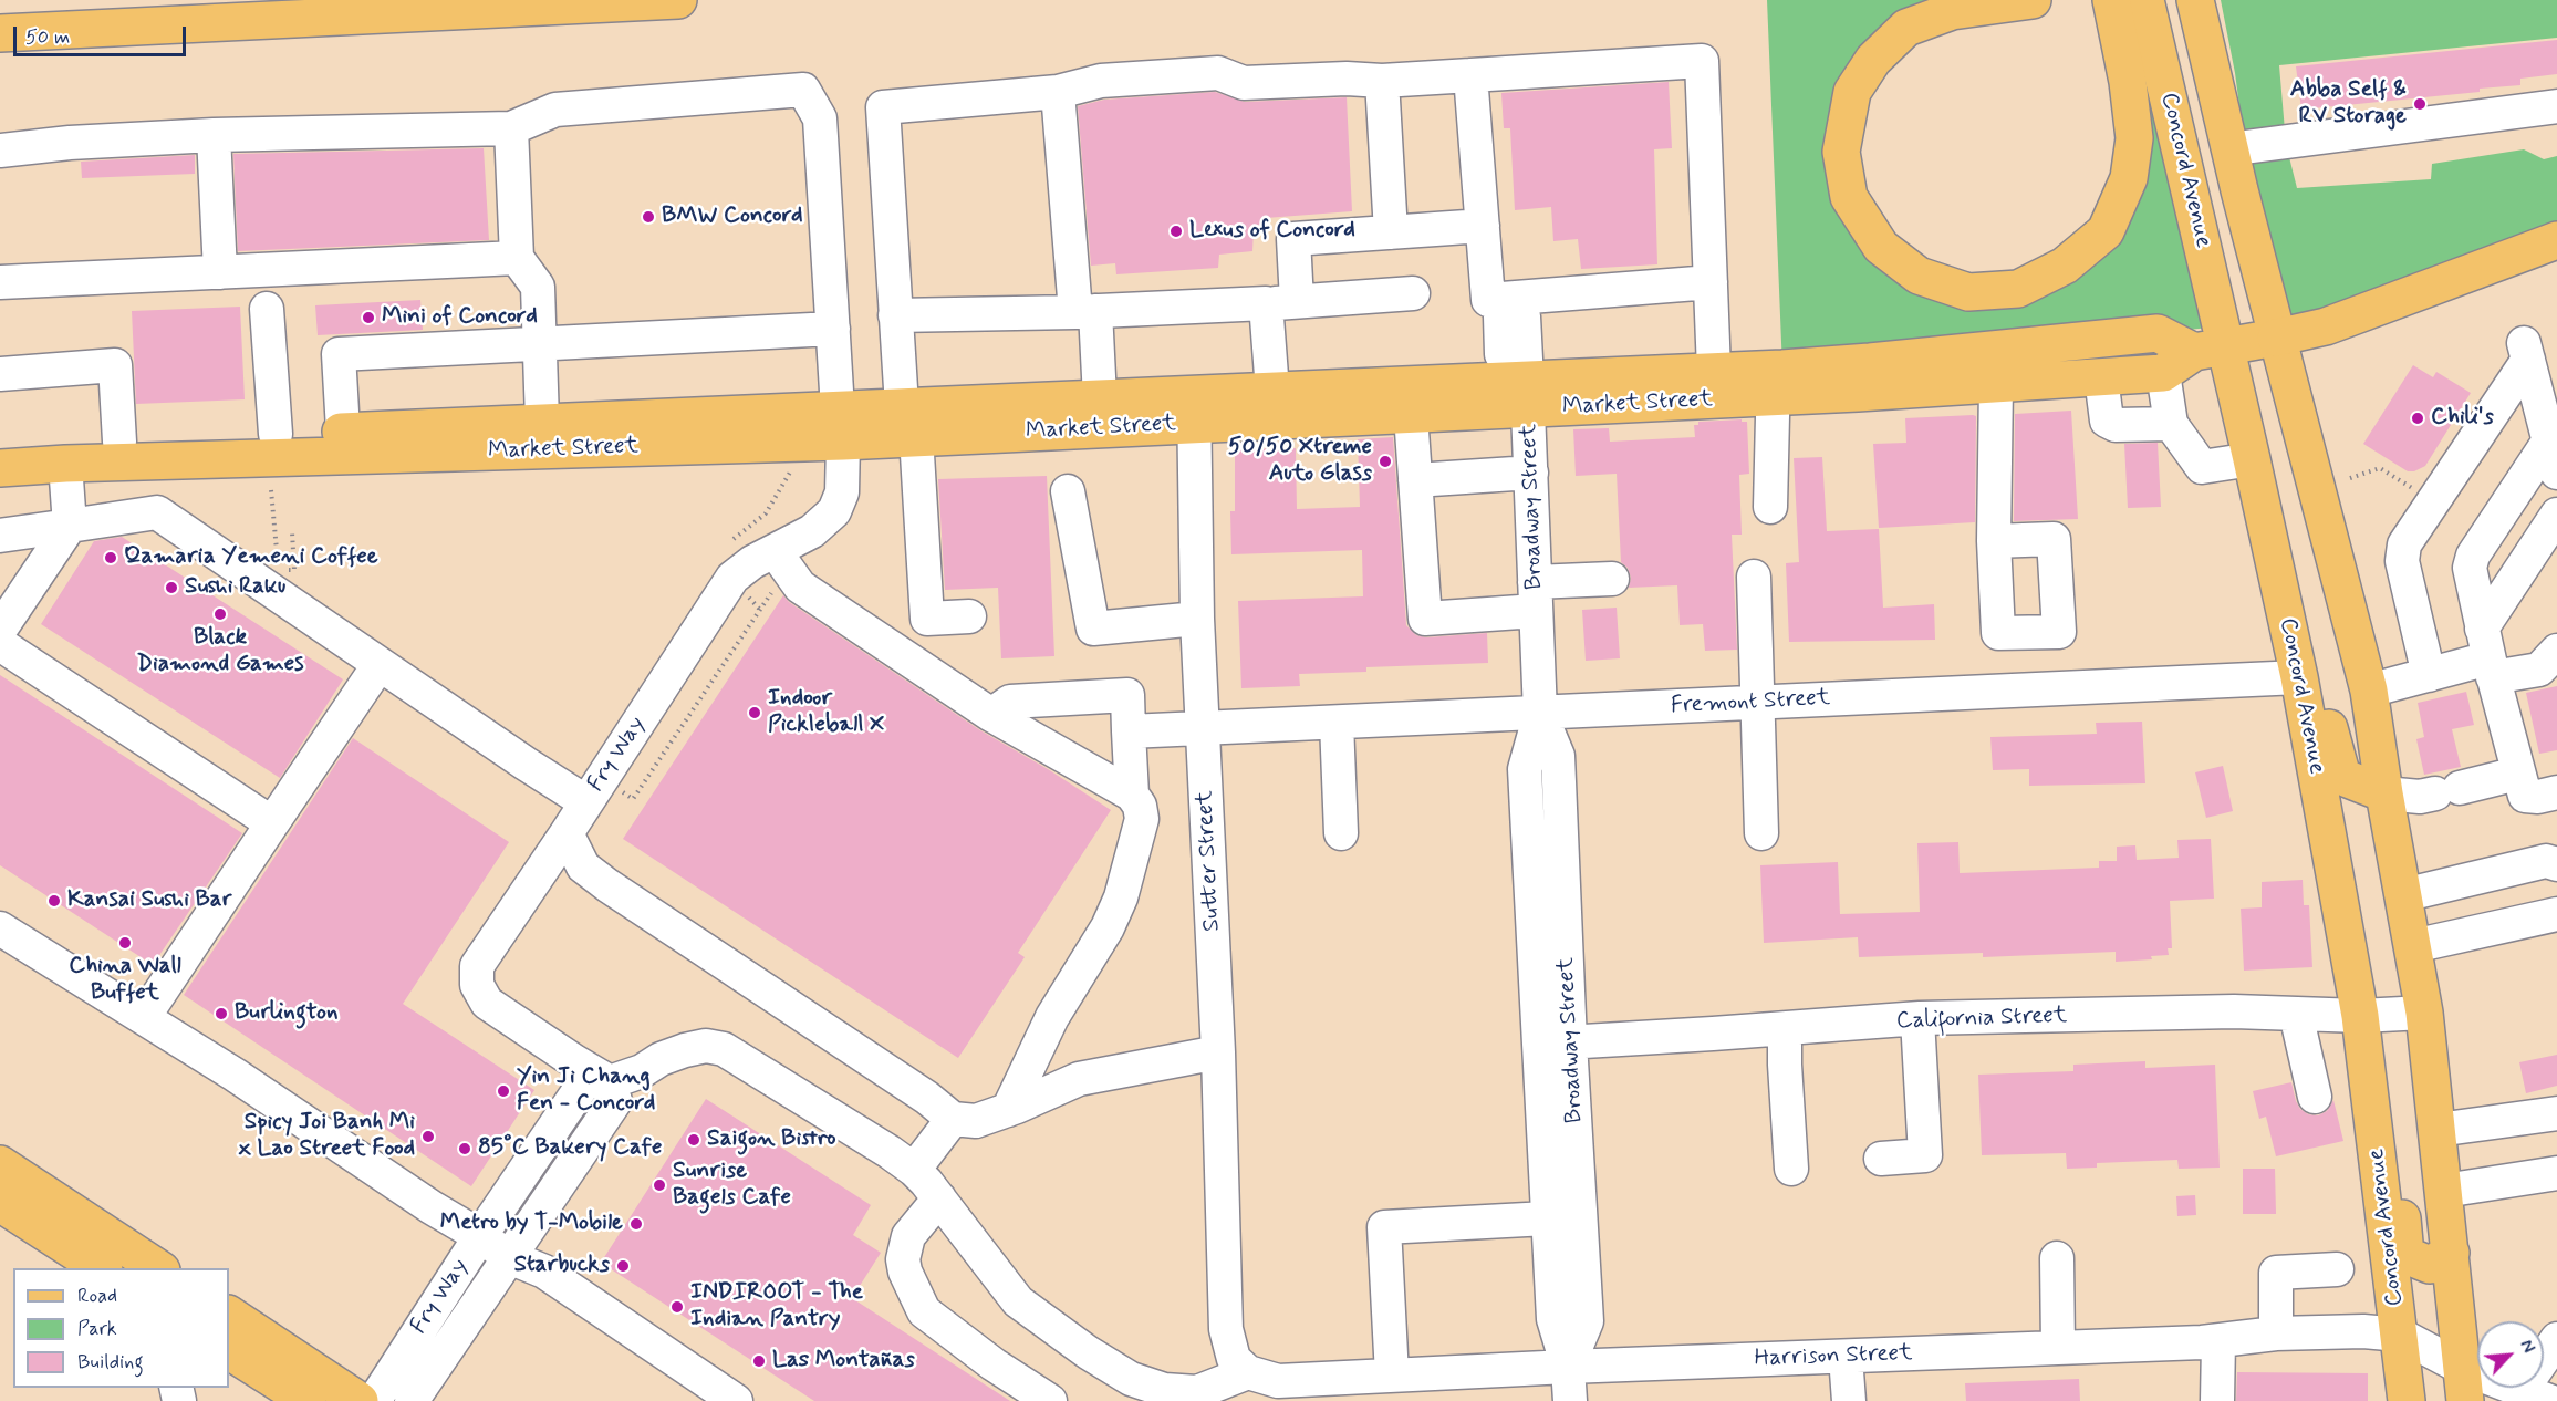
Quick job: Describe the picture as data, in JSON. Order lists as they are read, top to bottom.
{
  "streets": {
    "main road": ["Concord Avenue", "Market Street"],
    "street": [
      "Broadway Street",
      "Fremont Street",
      "Fry Way",
      "Sutter Street",
      "California Street",
      "Harrison Street"
    ]
  },
  "crossings": [
    ["Concord Avenue", "Market Street"],
    ["Concord Avenue", "Fremont Street"],
    ["Concord Avenue", "California Street"],
    ["Concord Avenue", "Harrison Street"],
    ["Market Street", "Broadway Street"],
    ["Market Street", "Fry Way"],
    ["Market Street", "Sutter Street"],
    ["Broadway Street", "Fremont Street"],
    ["Broadway Street", "California Street"],
    ["Broadway Street", "Harrison Street"],
    ["Fremont Street", "Sutter Street"],
    ["Sutter Street", "Harrison Street"]
  ],
  "places": [
    "Abba Self & RV Storage",
    "BMW Concord",
    "Lexus of Concord",
    "Mini of Concord",
    "Chili's",
    "50/50 Xtreme Auto Glass",
    "Qamaria Yemeni Coffee",
    "Sushi Raku",
    "Black Diamond Games",
    "Indoor Pickleball X",
    "Kansai Sushi Bar",
    "China Wall Buffet",
    "Burlington",
    "Yin Ji Chang Fen - Concord",
    "Spicy Joi Banh Mi x Lao Street Food",
    "Saigon Bistro",
    "85°C Bakery Cafe",
    "Sunrise Bagels Cafe",
    "Metro by T-Mobile",
    "Starbucks",
    "INDIROOT - The Indian Pantry",
    "Las Montañas"
  ],
  "legend": ["Road", "Park", "Building"],
  "scale_bar": "50 m",
  "north": "top right"
}
